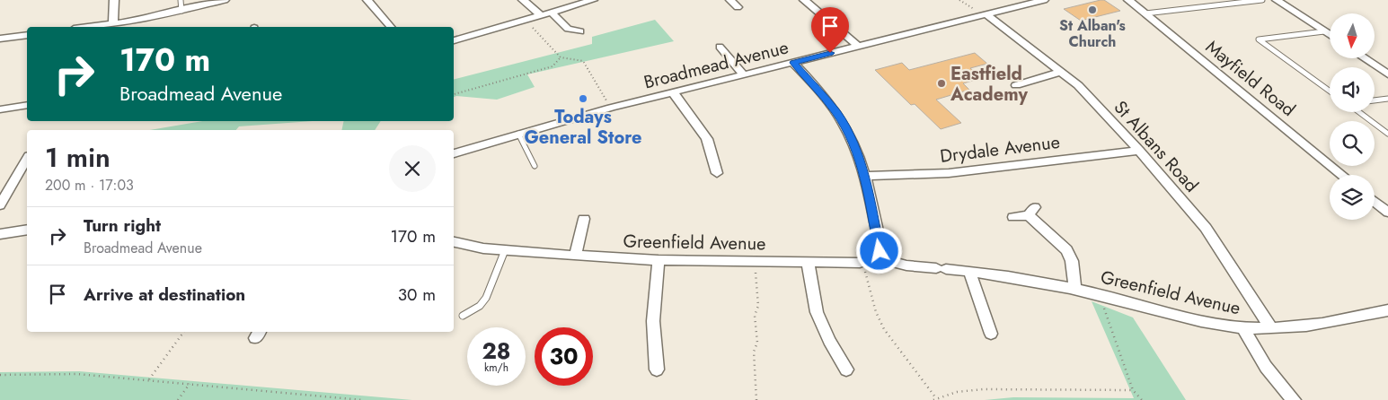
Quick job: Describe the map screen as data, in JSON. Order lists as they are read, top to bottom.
{
  "streets": {
    "street": [
      "Broadmead Avenue",
      "Mayfield Road",
      "St Albans Road",
      "Drydale Avenue",
      "Greenfield Avenue"
    ]
  },
  "crossings": [
    ["Broadmead Avenue", "St Albans Road"],
    ["St Albans Road", "Drydale Avenue"],
    ["St Albans Road", "Greenfield Avenue"]
  ],
  "places": ["St Alban's Church", "Eastfield Academy", "Todays General Store"],
  "north": "bottom",
  "page": {
    "turn": ["170 m", "Broadmead Avenue"],
    "heading": ["1 min", "200 m · 17:03"],
    "list": [
      {
        "name": "Turn right",
        "note": "Broadmead Avenue",
        "value": "170 m"
      },
      {
        "name": "Arrive at destination",
        "value": "30 m"
      }
    ],
    "speed": "28 km/h",
    "limit": "30"
  }
}
